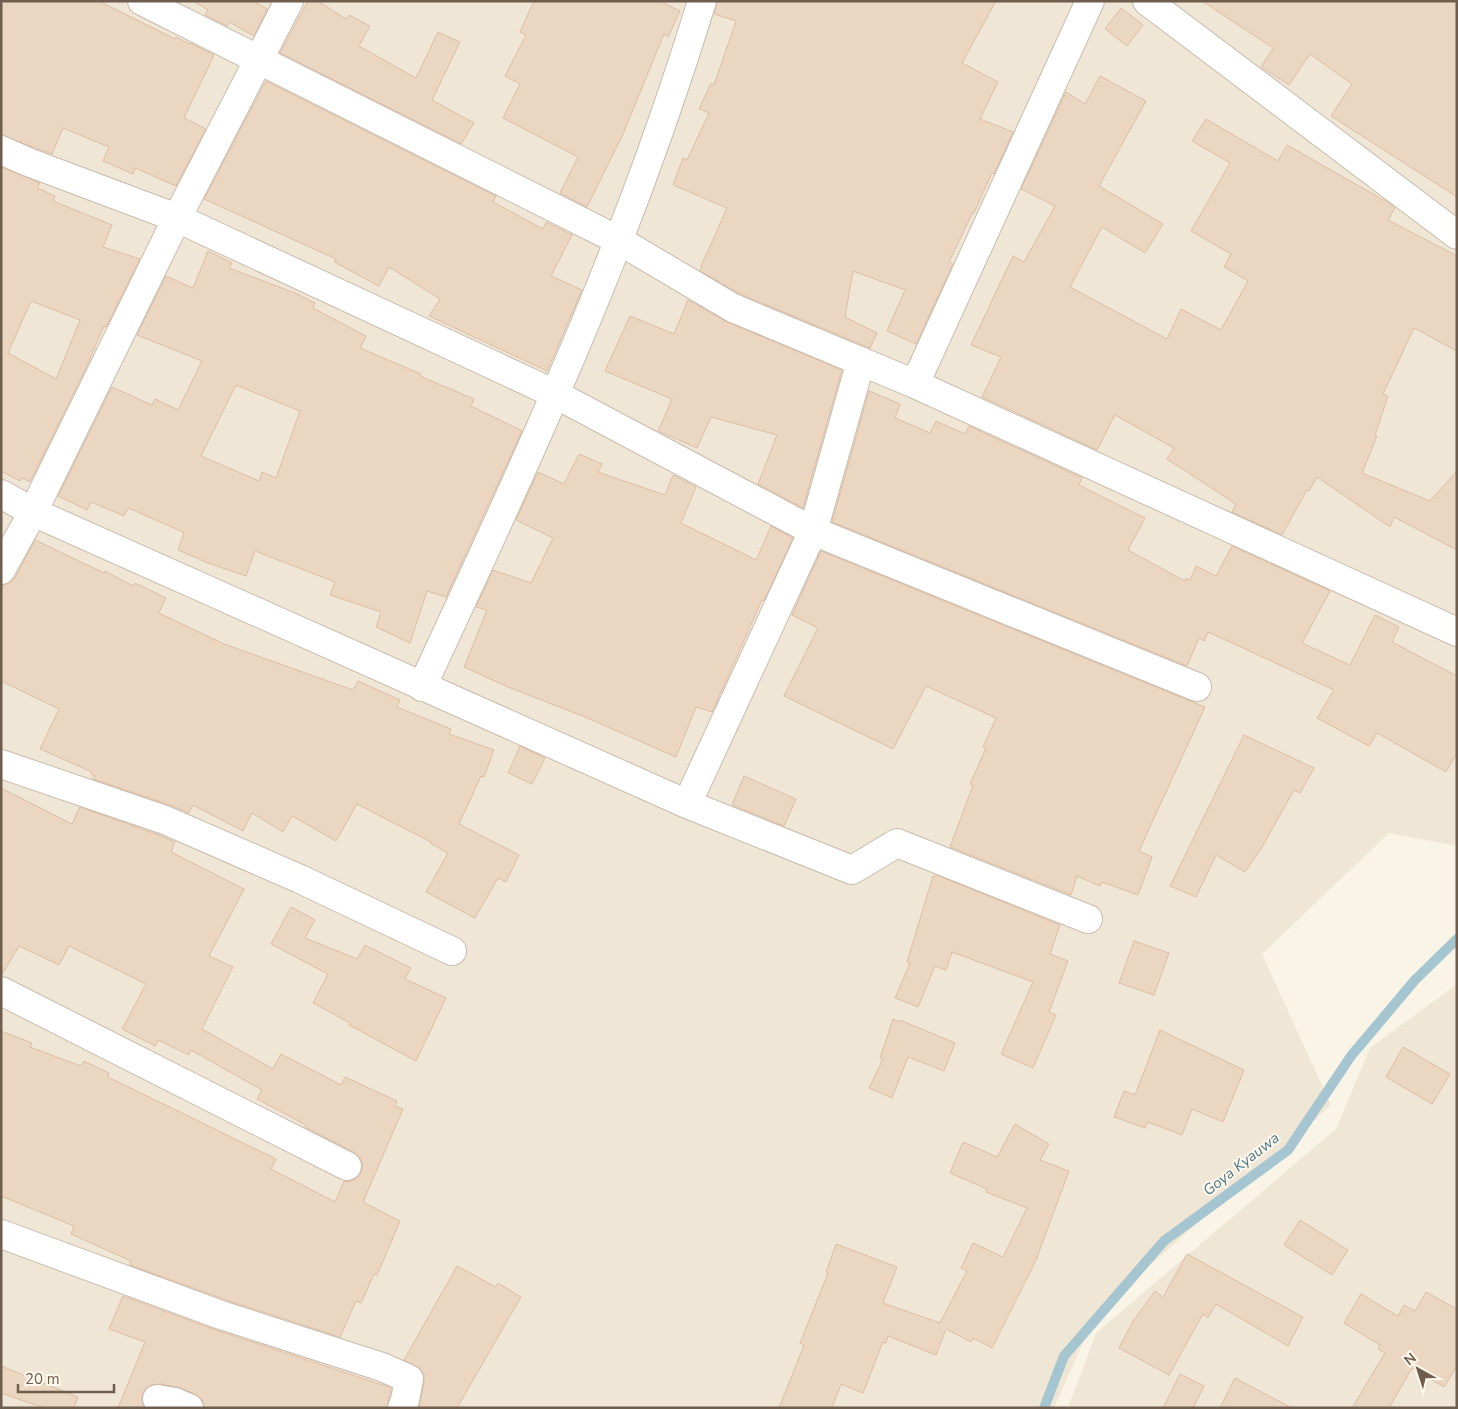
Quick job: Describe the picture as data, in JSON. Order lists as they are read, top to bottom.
{
  "water": ["Goya Kyauwa"],
  "scale_bar": "20 m",
  "north": "top left"
}
